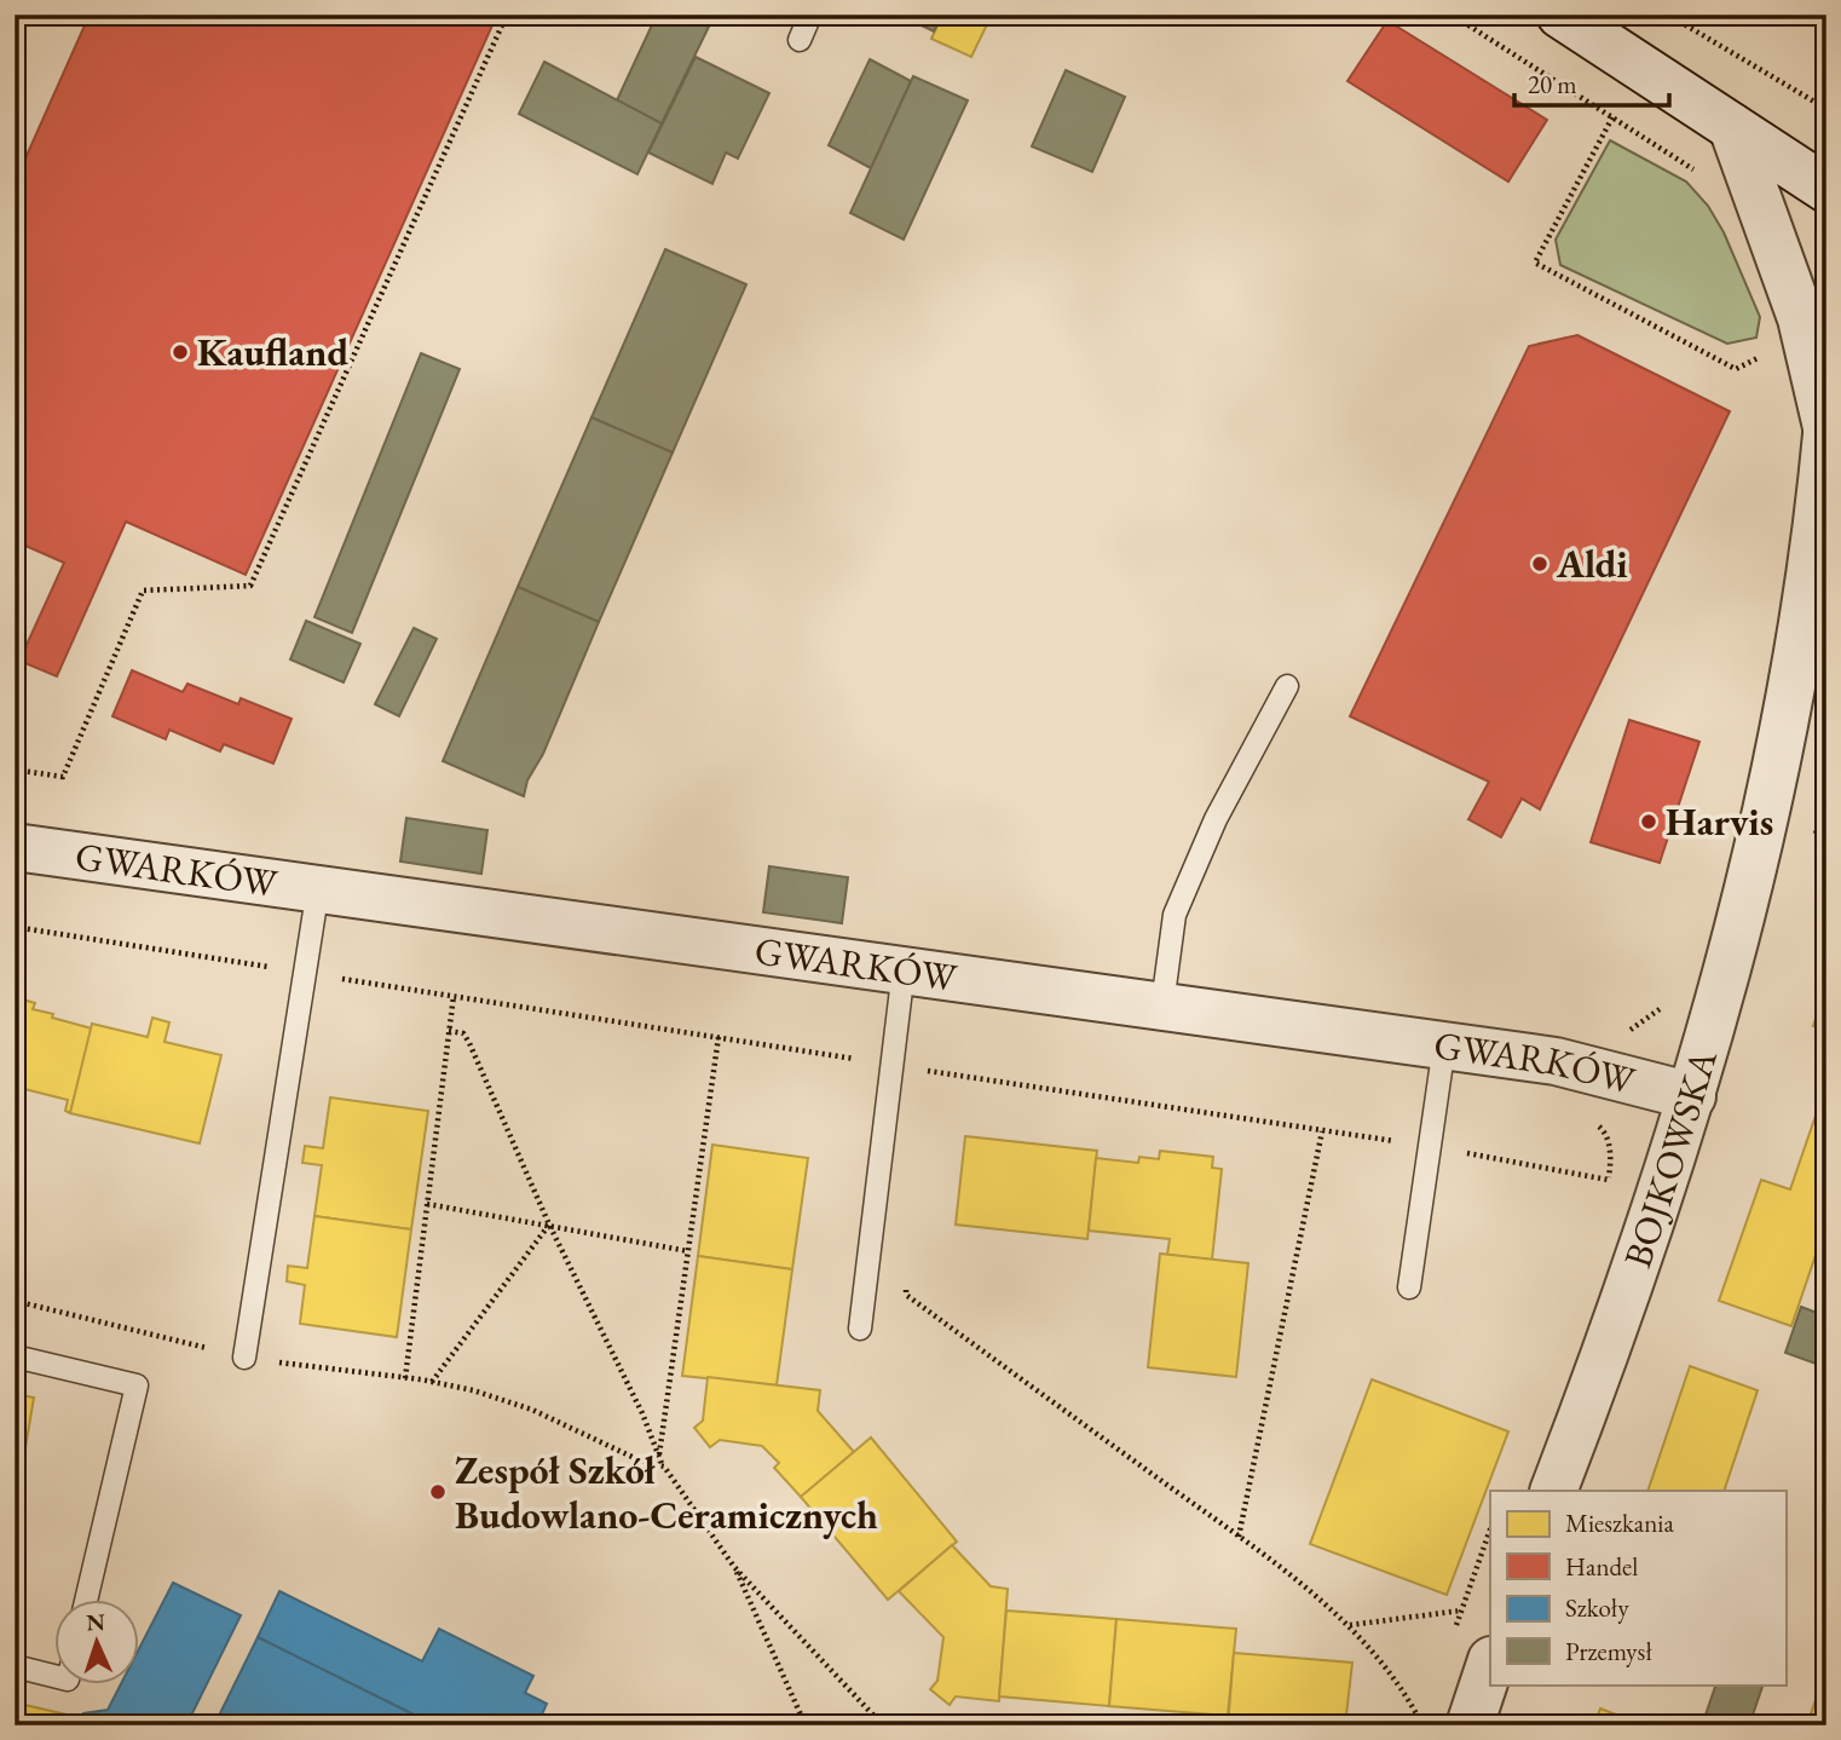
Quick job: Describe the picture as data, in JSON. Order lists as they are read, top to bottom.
{
  "streets": {
    "street": ["GWARKÓW", "BOJKOWSKA"]
  },
  "crossings": [
    ["GWARKÓW", "BOJKOWSKA"]
  ],
  "places": [
    "Kaufland",
    "Aldi",
    "Harvis",
    "Zespół Szkół Budowlano-Ceramicznych"
  ],
  "legend": [
    "Mieszkania",
    "Handel",
    "Szkoły",
    "Przemysł"
  ],
  "scale_bar": "20 m",
  "north": "top"
}
